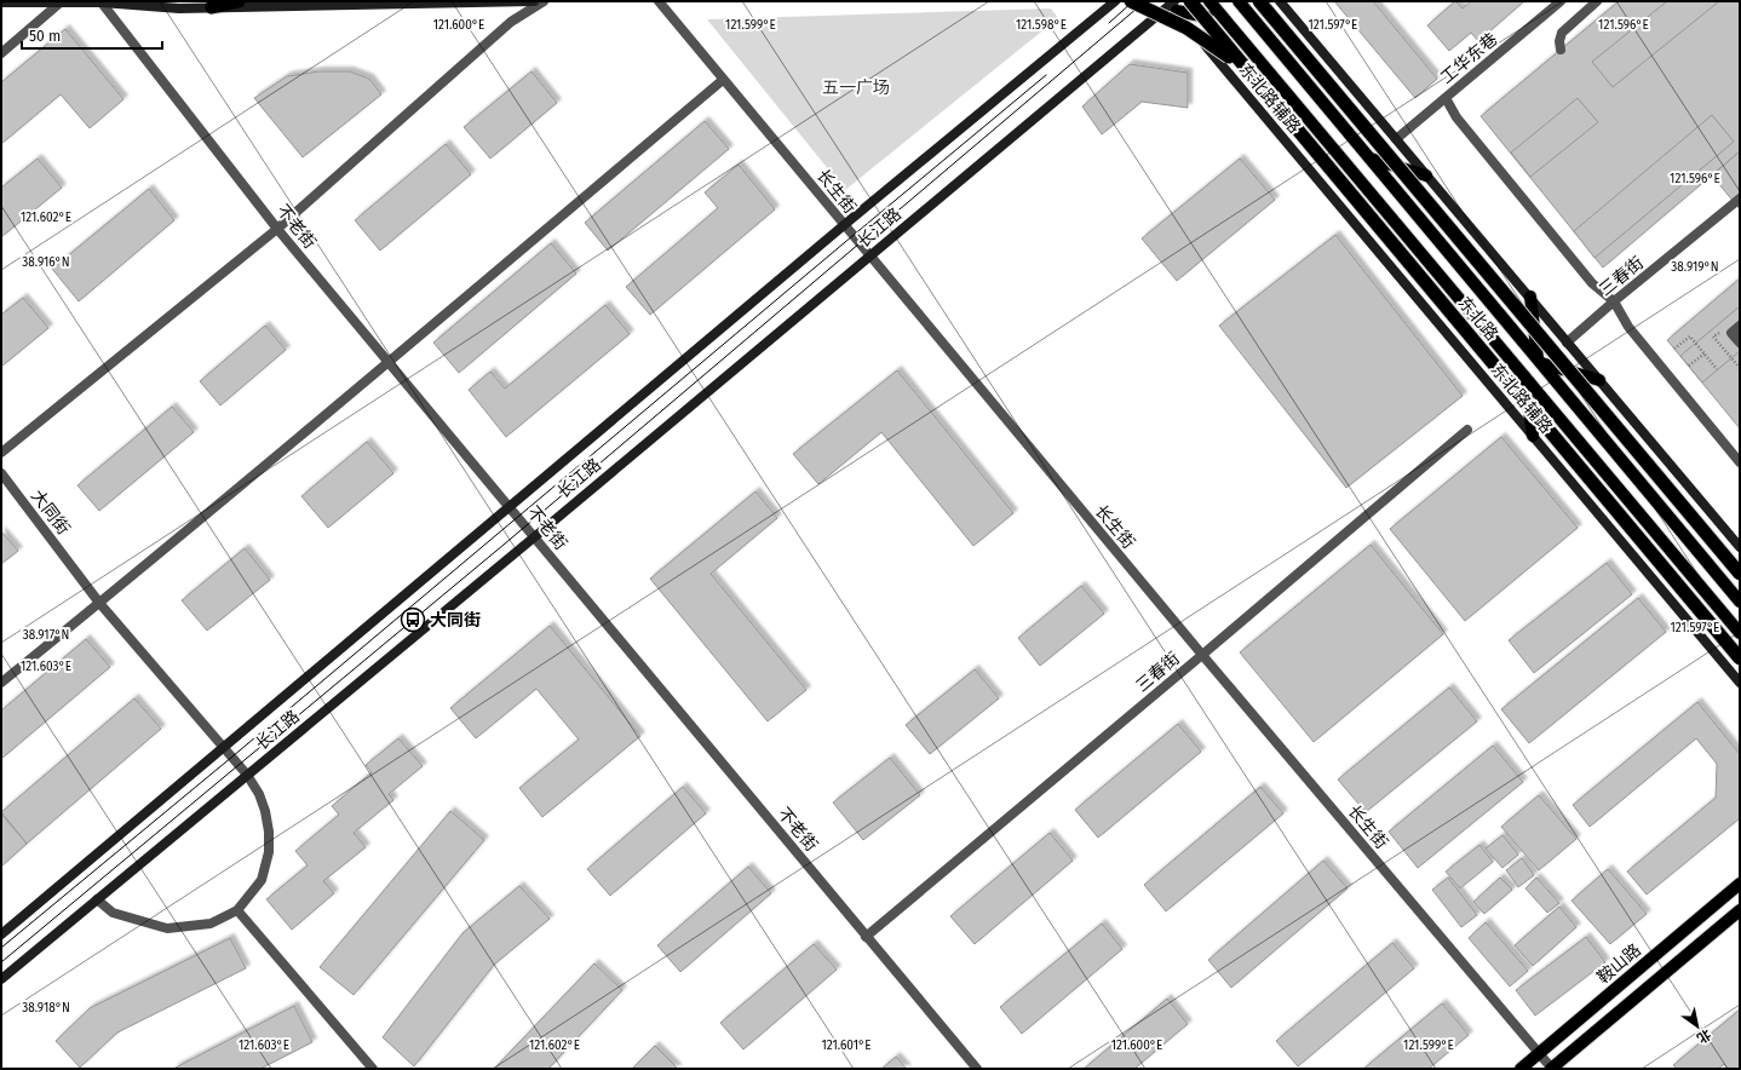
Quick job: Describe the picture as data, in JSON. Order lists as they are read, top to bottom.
{
  "streets": {
    "highway": ["东北路"],
    "main road": ["东北路辅路", "长江路", "鞍山路"],
    "street": [
      "工华东巷",
      "长生街",
      "不老街",
      "三春街",
      "大同街"
    ]
  },
  "crossings": [
    ["东北路辅路", "长江路"],
    ["长生街", "长江路"],
    ["长生街", "三春街"],
    ["长生街", "鞍山路"],
    ["不老街", "长江路"],
    ["不老街", "三春街"],
    ["长江路", "大同街"]
  ],
  "parks": ["五一广场"],
  "places": {
    "bus stop": ["大同街"]
  },
  "scale_bar": "50 m",
  "north": "bottom right",
  "coordinates": [
    "121.597°E",
    "121.596°E",
    "121.600°E",
    "121.599°E",
    "121.598°E",
    "121.602°E",
    "38.916°N",
    "38.919°N",
    "38.917°N",
    "121.603°E",
    "38.918°N",
    "121.601°E"
  ]
}
